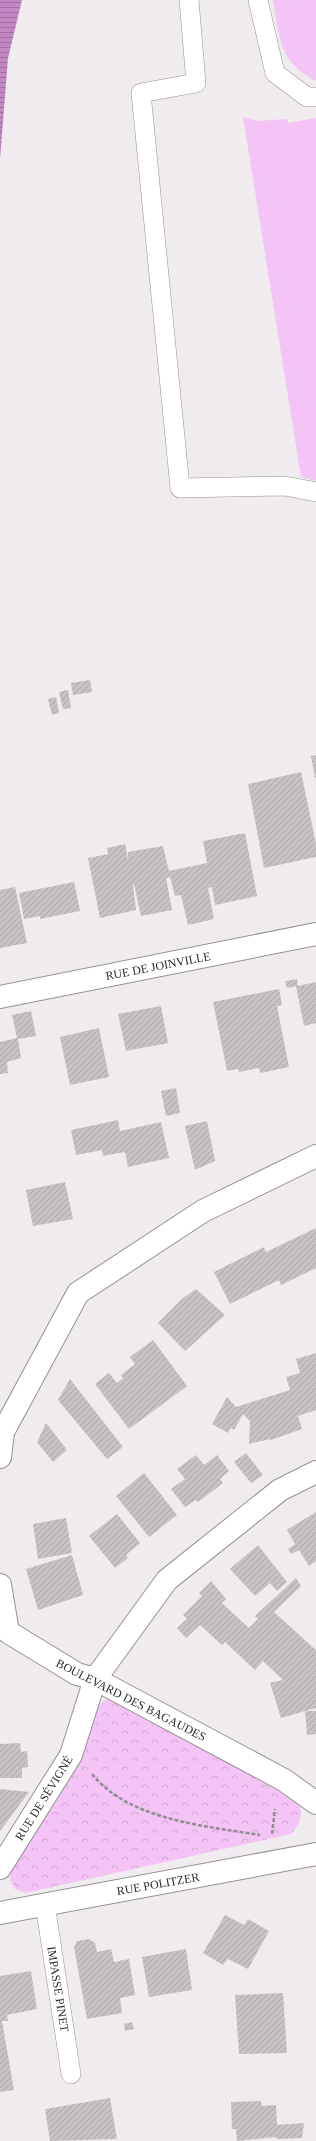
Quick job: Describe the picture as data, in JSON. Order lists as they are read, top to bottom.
{
  "streets": {
    "street": [
      "RUE DE JOINVILLE",
      "BOULEVARD DES BAGAUDES",
      "RUE DE SÉVIGNÉ",
      "RUE POLITZER"
    ],
    "lane": ["IMPASSE PINET"]
  },
  "crossings": [
    ["BOULEVARD DES BAGAUDES", "RUE DE SÉVIGNÉ"],
    ["RUE POLITZER", "IMPASSE PINET"]
  ]
}
